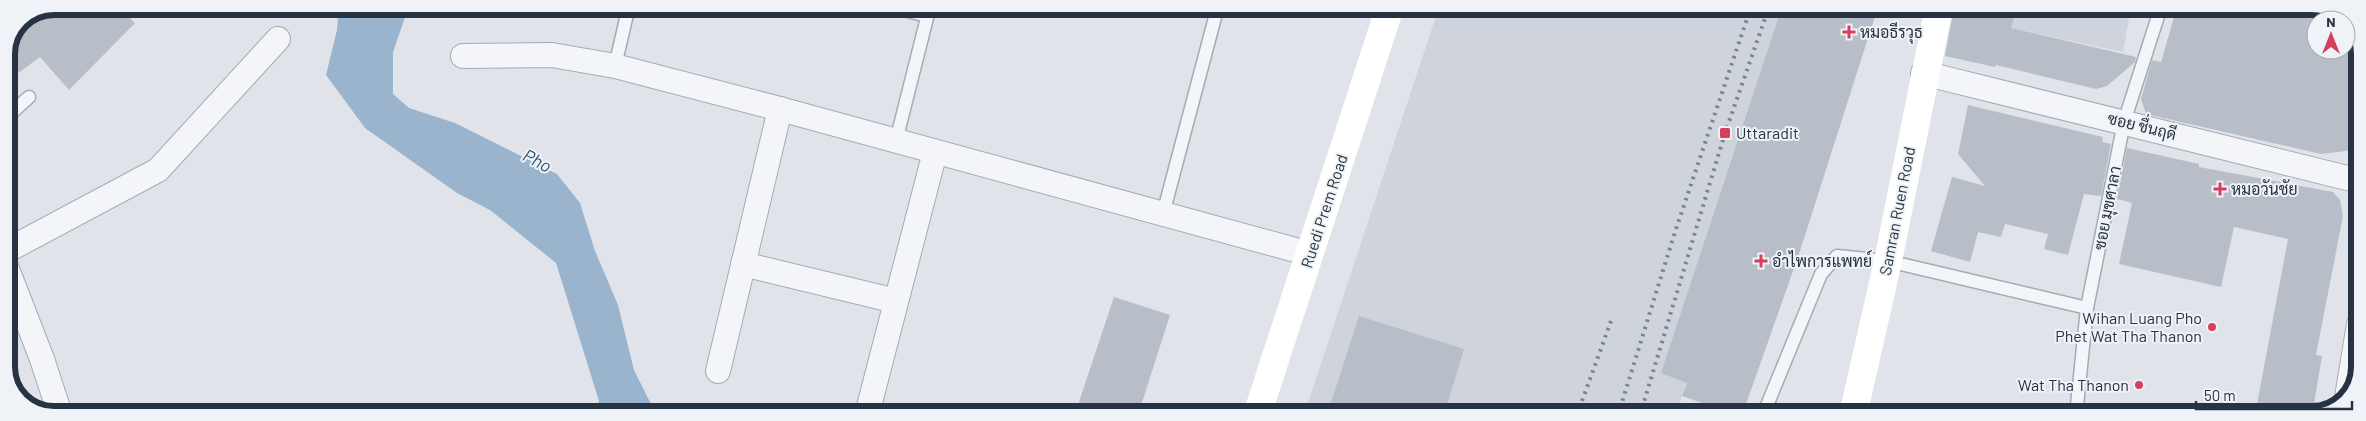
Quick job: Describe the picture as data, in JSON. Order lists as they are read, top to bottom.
{
  "streets": {
    "main road": ["Ruedi Prem Road", "Samran Ruen Road"],
    "street": ["ซอย ชื่นฤดี"],
    "lane": ["ซอย มุขศาลา"]
  },
  "crossings": [
    ["ซอย ชื่นฤดี", "ซอย มุขศาลา"],
    ["ซอย ชื่นฤดี", "Samran Ruen Road"]
  ],
  "water": ["Pho"],
  "places": {
    "health": ["หมอธีรวุธ", "หมอวันชัย", "อำไพการแพทย์"],
    "transit": ["Uttaradit"],
    "other": ["Wihan Luang Pho Phet Wat Tha Thanon", "Wat Tha Thanon"]
  },
  "scale_bar": "50 m",
  "north": "top"
}
